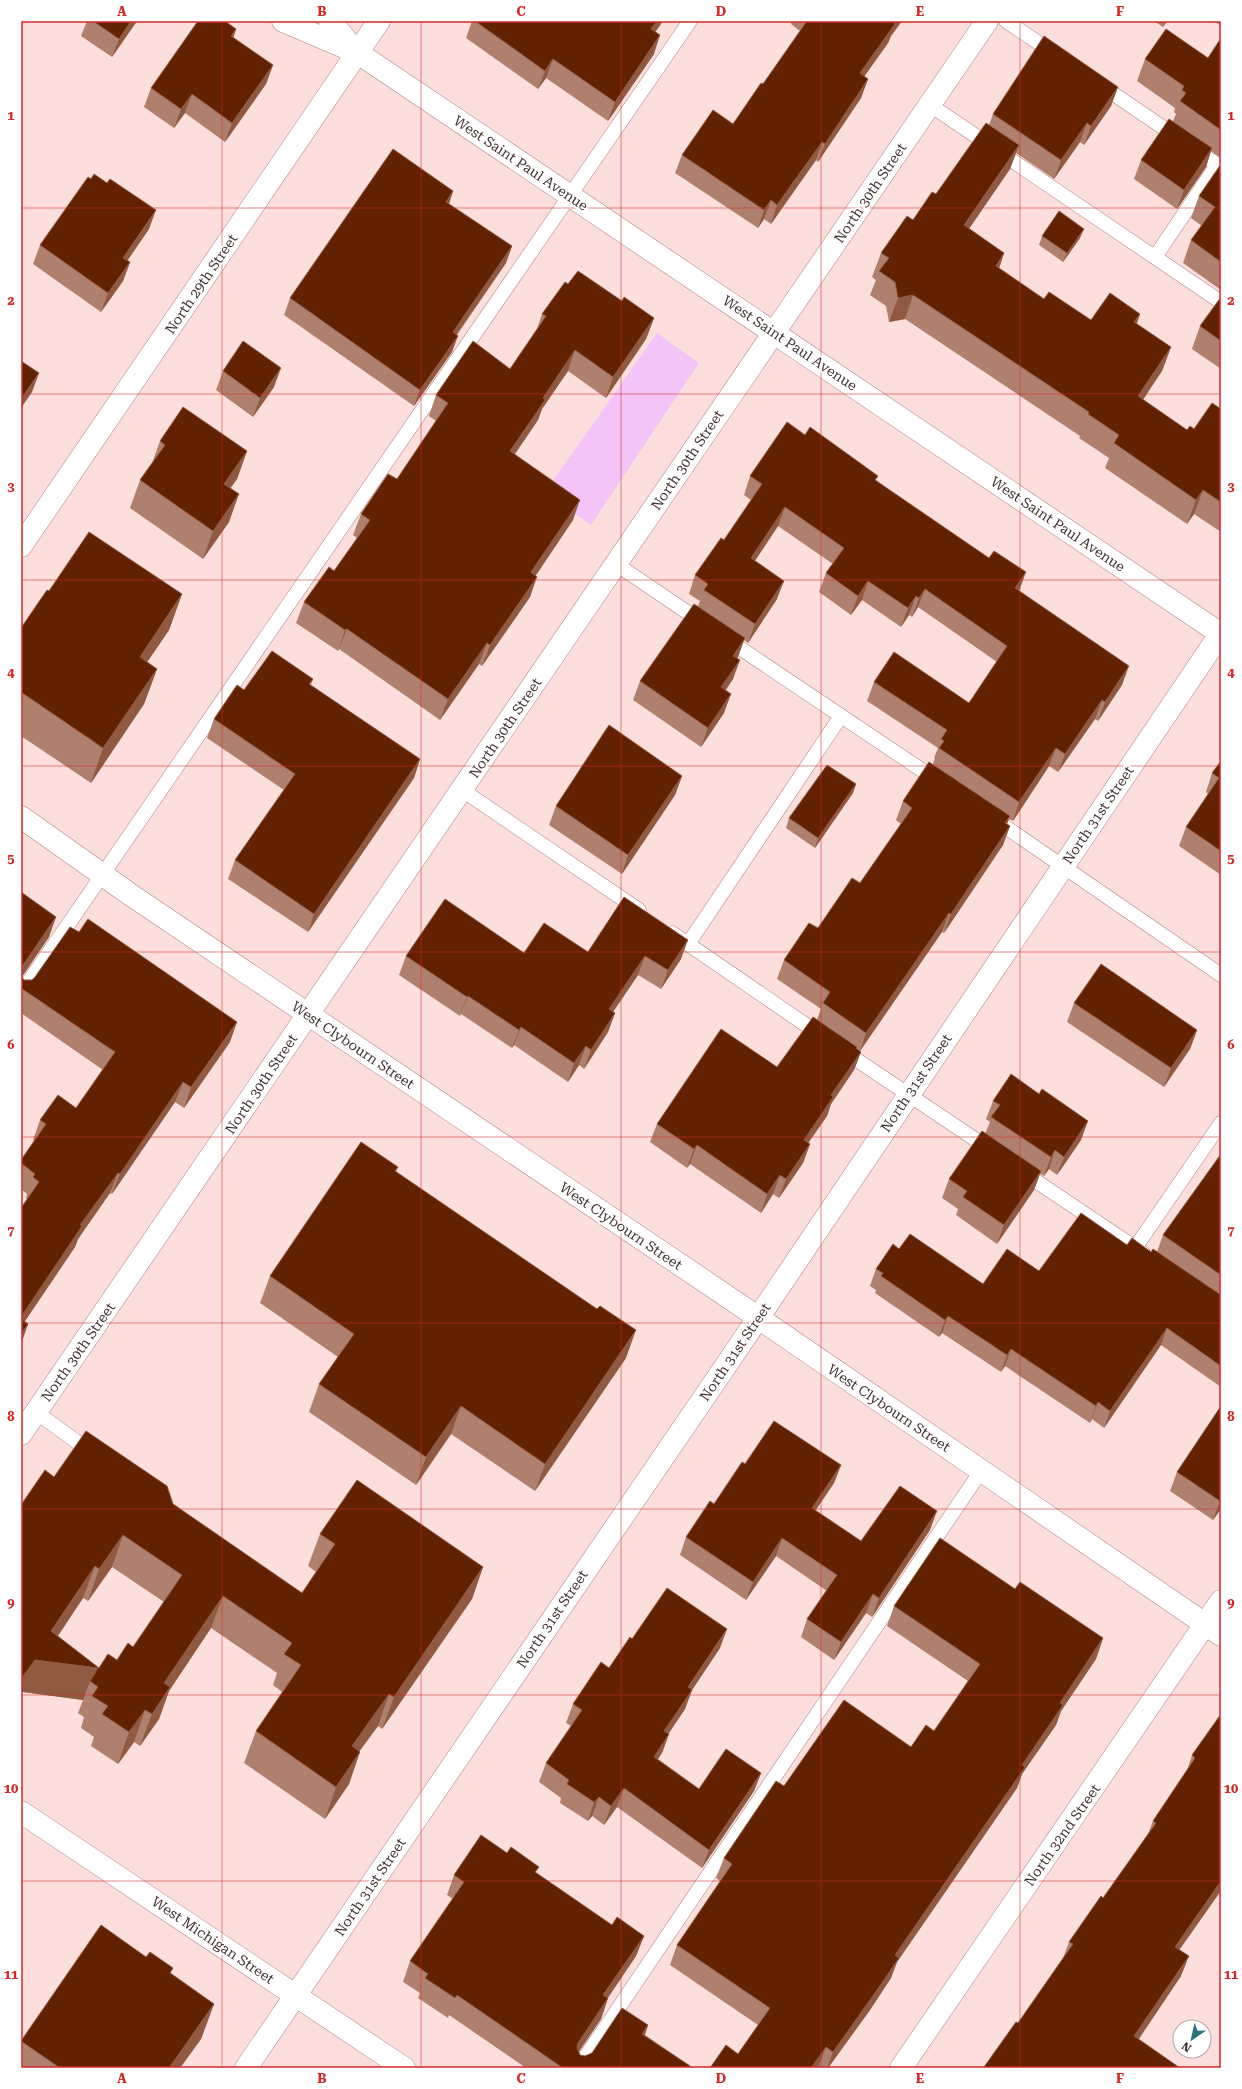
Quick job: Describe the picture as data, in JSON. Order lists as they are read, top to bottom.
{
  "streets": {
    "street": [
      "West Saint Paul Avenue",
      "North 30th Street",
      "North 29th Street",
      "North 31st Street",
      "West Clybourn Street",
      "North 32nd Street",
      "West Michigan Street"
    ]
  },
  "crossings": [
    ["West Saint Paul Avenue", "North 30th Street"],
    ["West Saint Paul Avenue", "North 29th Street"],
    ["West Saint Paul Avenue", "North 31st Street"],
    ["North 30th Street", "West Clybourn Street"],
    ["North 31st Street", "West Clybourn Street"],
    ["North 31st Street", "West Michigan Street"],
    ["West Clybourn Street", "North 32nd Street"]
  ],
  "north": "bottom left",
  "grid": {
    "columns": [
      "A",
      "B",
      "C",
      "D",
      "E",
      "F"
    ],
    "rows": [
      "1",
      "2",
      "3",
      "4",
      "5",
      "6",
      "7",
      "8",
      "9",
      "10",
      "11"
    ]
  }
}
